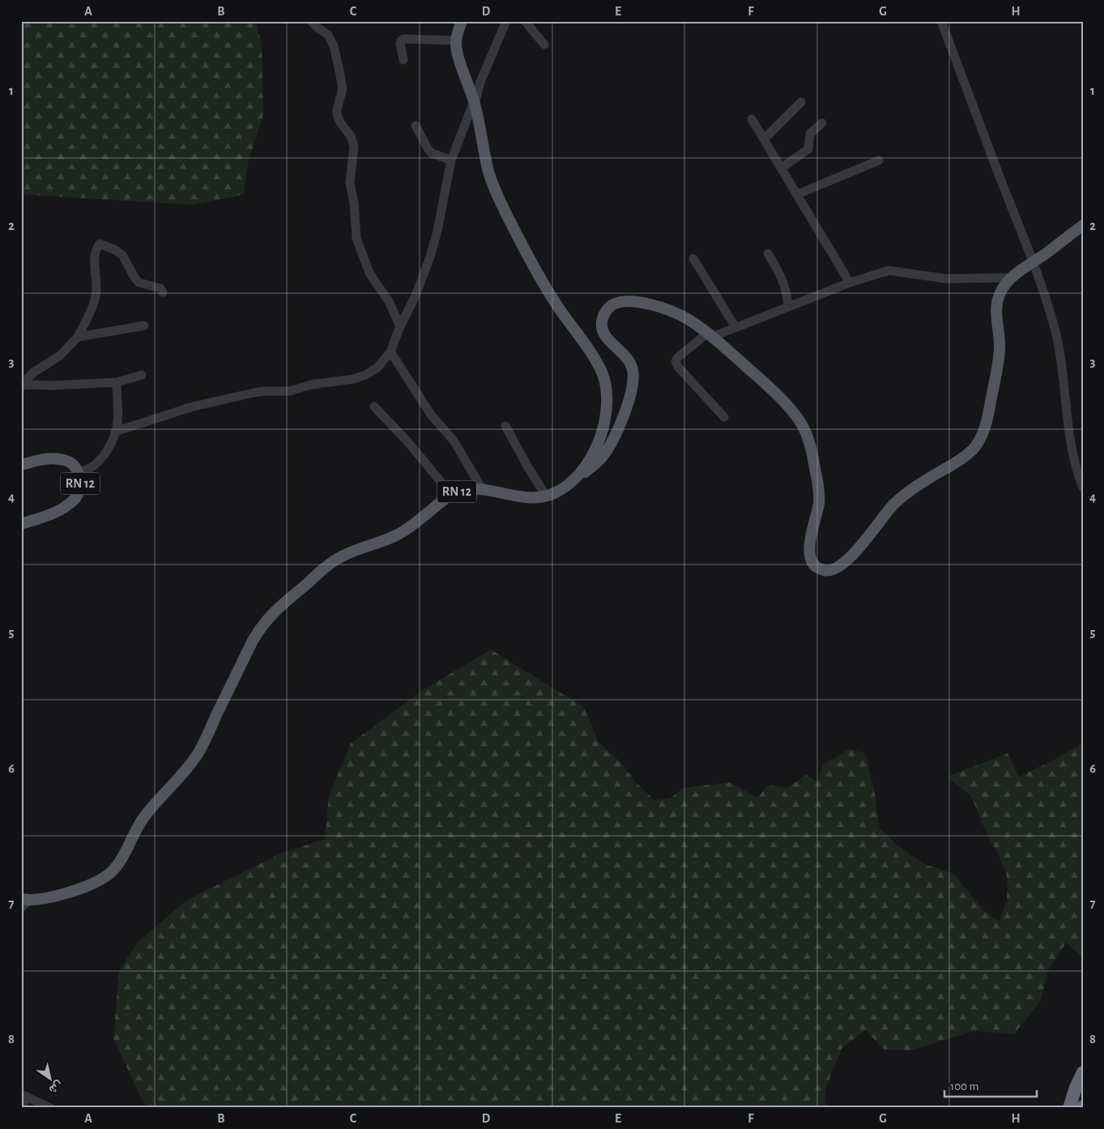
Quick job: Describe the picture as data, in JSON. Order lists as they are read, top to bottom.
{
  "streets": {
    "main road": ["RN 12"]
  },
  "scale_bar": "100 m",
  "north": "bottom right",
  "grid": {
    "columns": [
      "A",
      "B",
      "C",
      "D",
      "E",
      "F",
      "G",
      "H"
    ],
    "rows": [
      "1",
      "2",
      "3",
      "4",
      "5",
      "6",
      "7",
      "8"
    ]
  }
}
